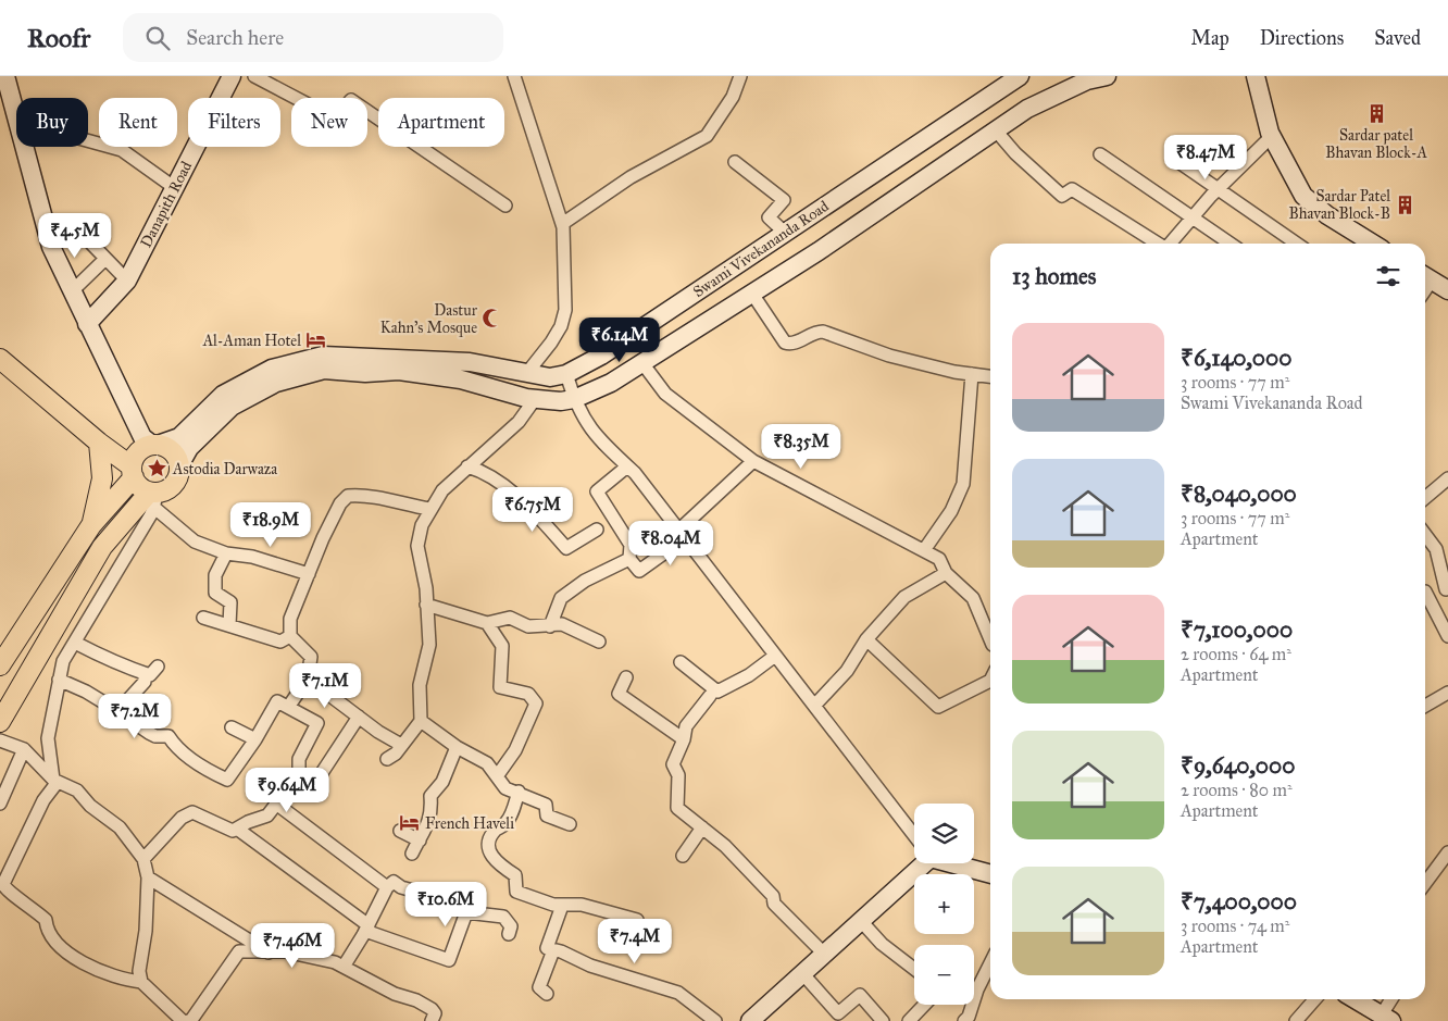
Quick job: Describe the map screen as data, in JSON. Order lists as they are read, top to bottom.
{
  "streets": {
    "main road": ["Danapith Road", "Swami Vivekananda Road"]
  },
  "places": {
    "building": ["Sardar patel Bhavan Block-A", "Sardar Patel Bhavan Block-B"],
    "mosque": ["Dastur Kahn's Mosque"],
    "hotel": ["Al-Aman Hotel", "French Haveli"],
    "place": ["Astodia Darwaza"]
  },
  "page": {
    "header": "Roofr",
    "search": "Search here",
    "nav": ["Map", "Directions", "Saved"],
    "chip": [
      "Buy",
      "Rent",
      "Filters",
      "New",
      "Apartment"
    ],
    "price": [
      "₹8.47M",
      "₹4.5M",
      "₹6.14M",
      "₹8.35M",
      "₹6.75M",
      "₹18.9M",
      "₹8.04M",
      "₹7.1M",
      "₹7.2M",
      "₹9.64M",
      "₹10.6M",
      "₹7.4M",
      "₹7.46M"
    ],
    "heading": "13 homes",
    "list": [
      {
        "name": "₹6,140,000",
        "note": "3 rooms · 77 m² · Swami Vivekananda Road"
      },
      {
        "name": "₹8,040,000",
        "note": "3 rooms · 77 m² · Apartment"
      },
      {
        "name": "₹7,100,000",
        "note": "2 rooms · 64 m² · Apartment"
      },
      {
        "name": "₹9,640,000",
        "note": "2 rooms · 80 m² · Apartment"
      },
      {
        "name": "₹7,400,000",
        "note": "3 rooms · 74 m² · Apartment"
      }
    ],
    "map_buttons": ["+", "−"]
  }
}
